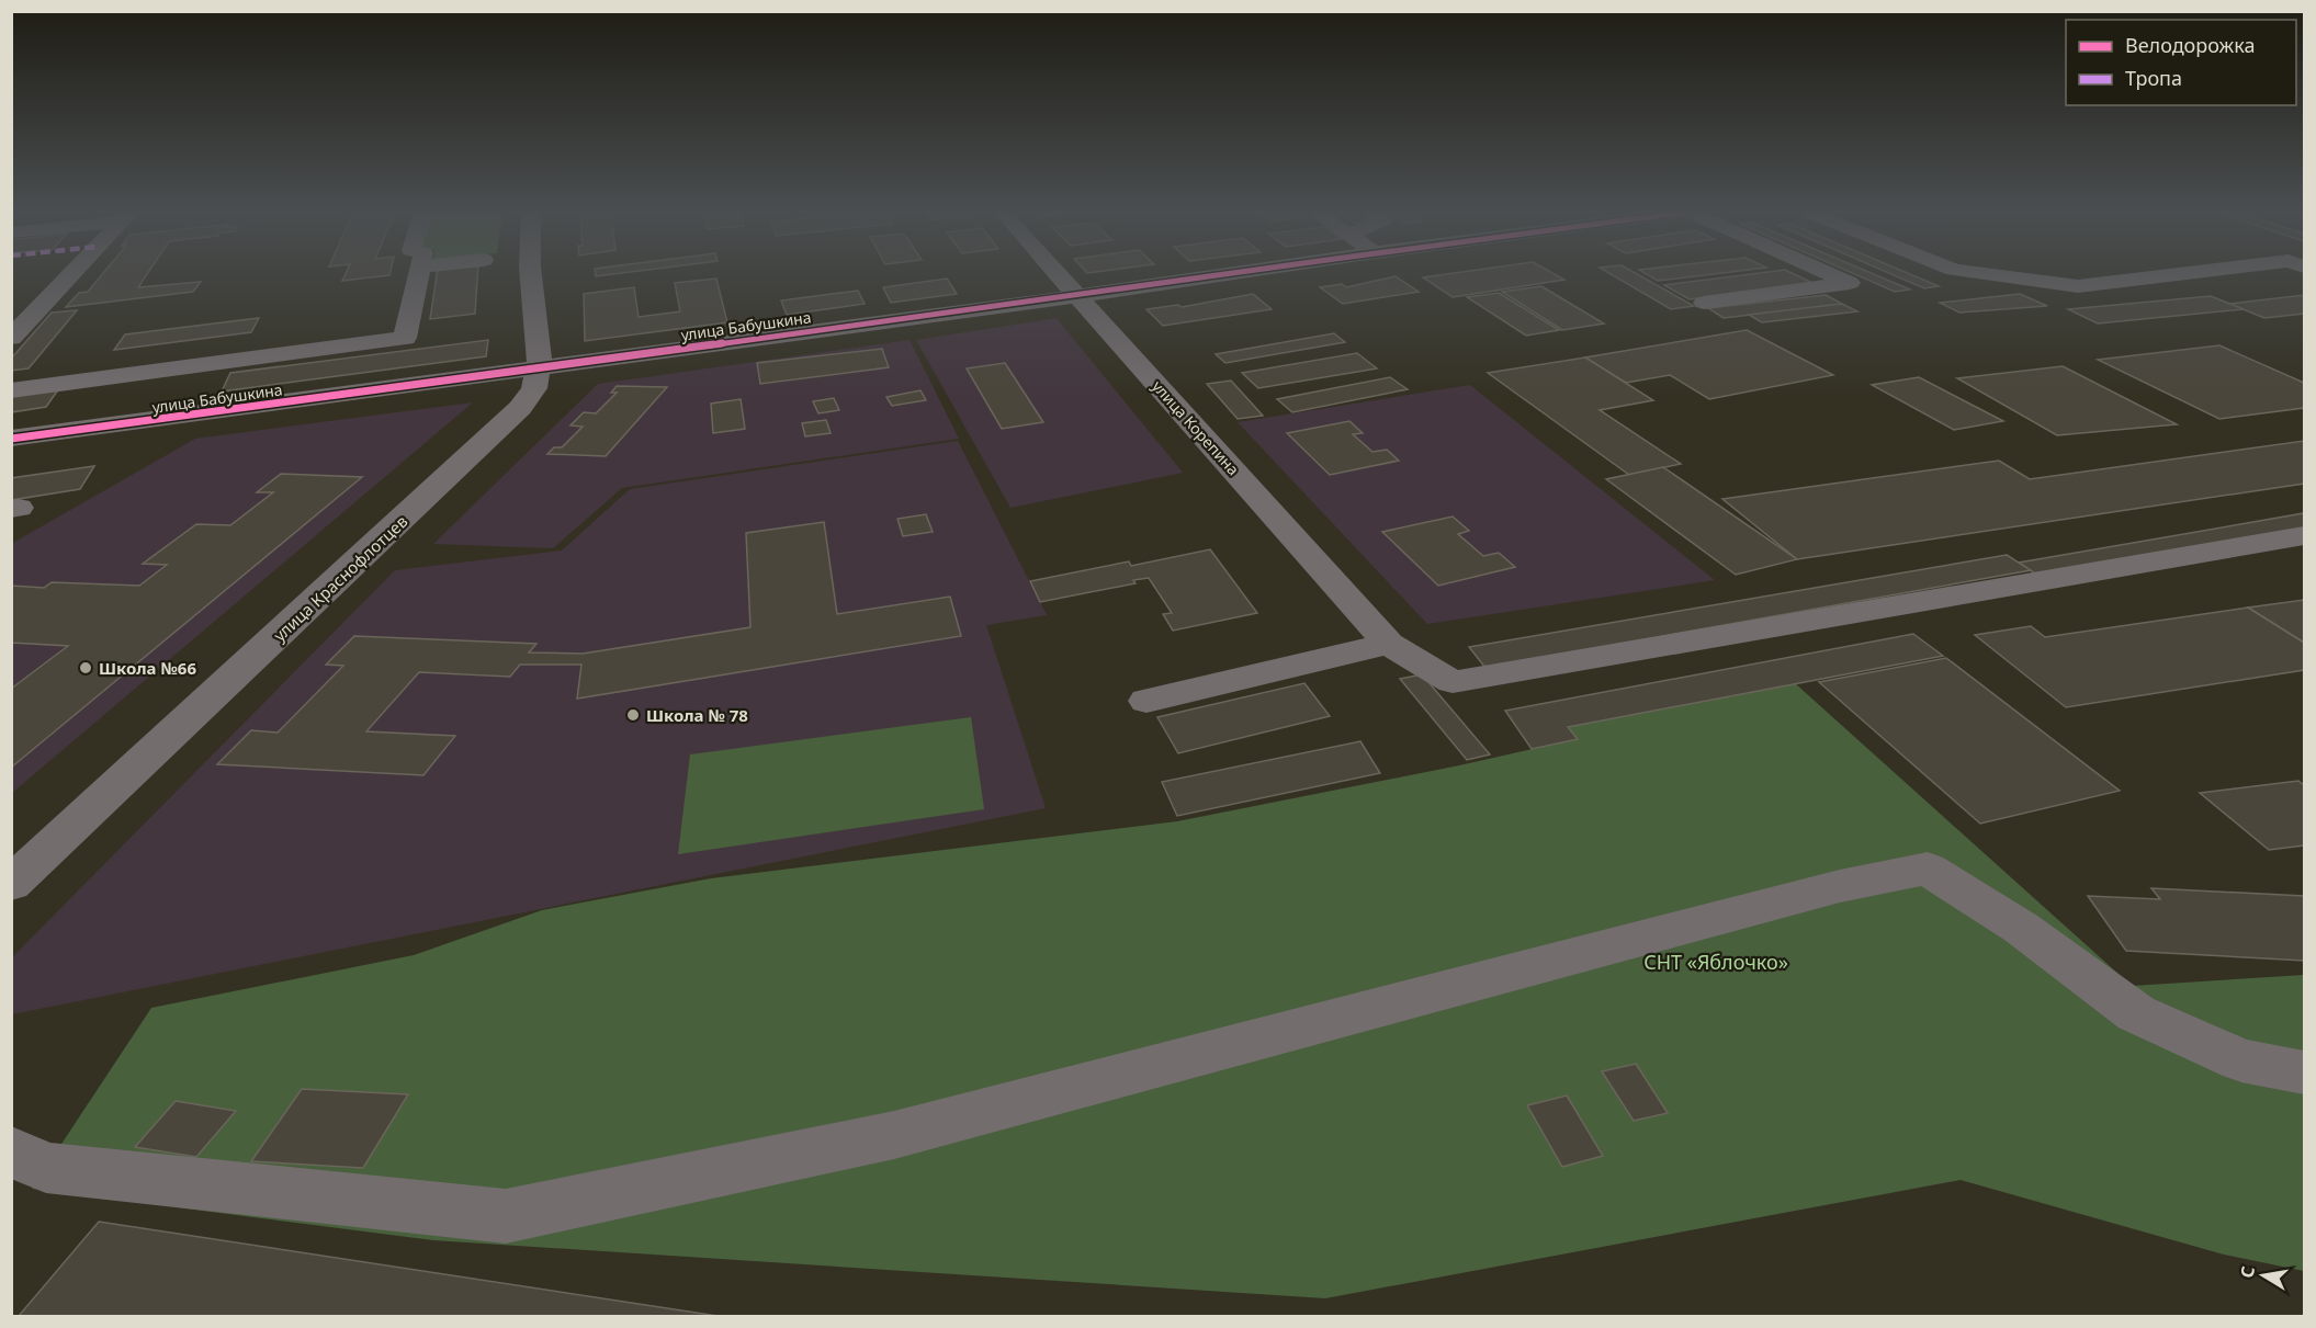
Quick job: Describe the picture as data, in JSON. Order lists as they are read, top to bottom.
{
  "streets": {
    "street": ["улица Бабушкина", "улица Корепина", "улица Краснофлотцев"]
  },
  "crossings": [
    ["улица Бабушкина", "улица Корепина"],
    ["улица Бабушкина", "улица Краснофлотцев"]
  ],
  "parks": ["СНТ «Яблочко»"],
  "places": ["Школа №66", "Школа № 78"],
  "legend": ["Велодорожка", "Тропа"],
  "north": "left"
}
